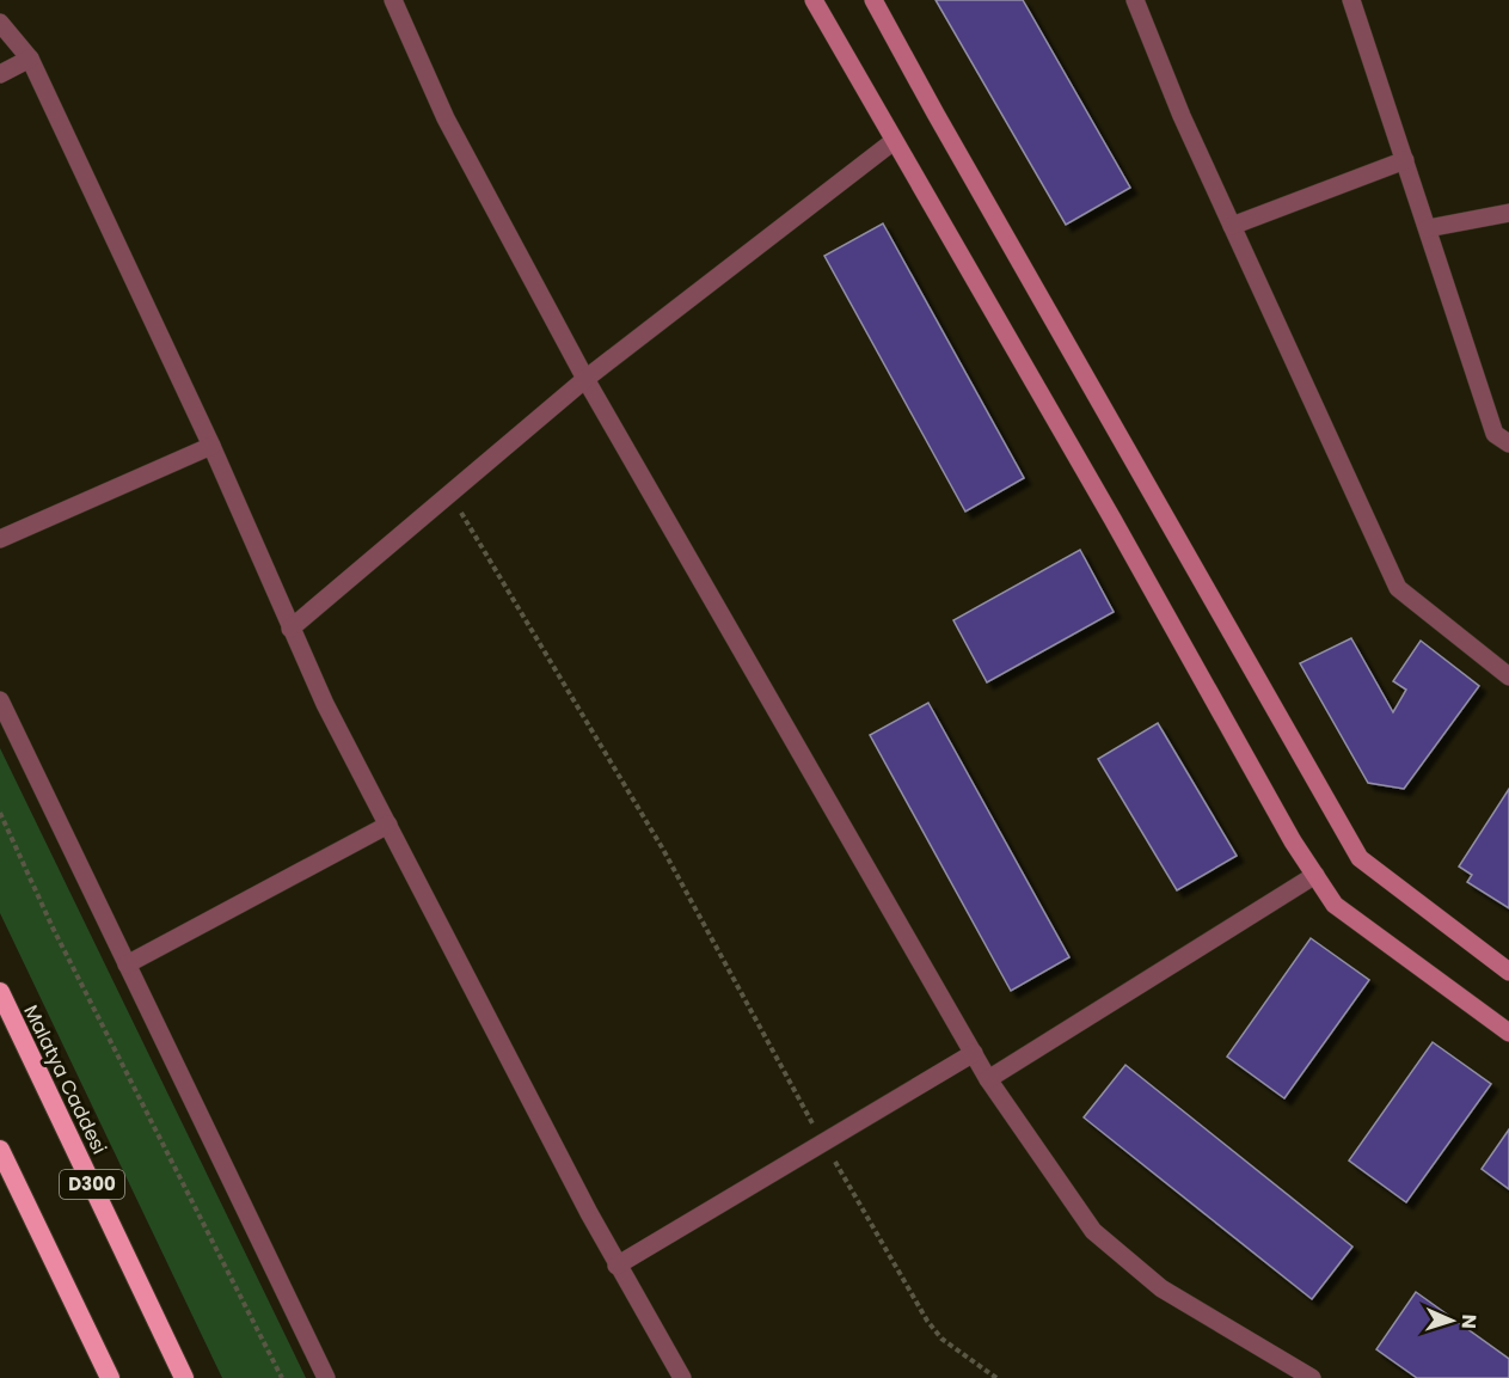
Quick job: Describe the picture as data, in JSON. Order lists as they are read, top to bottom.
{
  "streets": {
    "highway": ["Malatya Caddesi", "D300"]
  },
  "north": "right"
}
